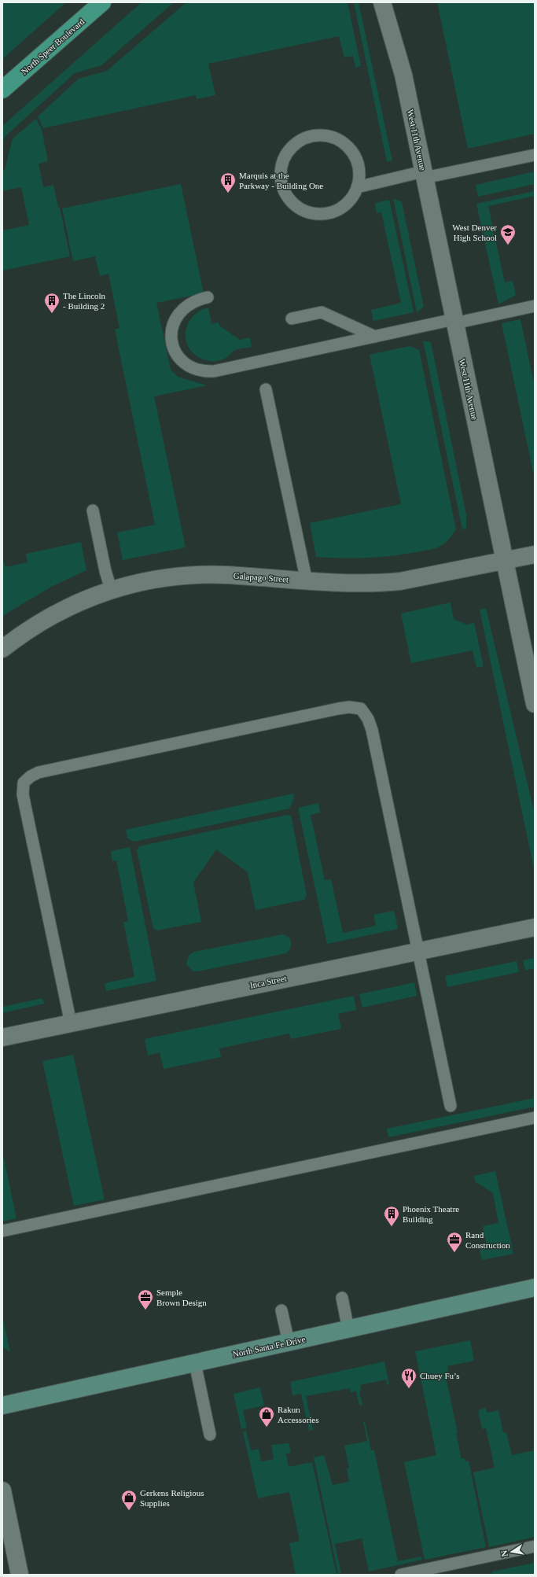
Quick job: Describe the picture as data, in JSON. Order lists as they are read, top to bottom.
{
  "streets": {
    "main road": ["North Speer Boulevard", "North Santa Fe Drive"],
    "street": ["West 11th Avenue", "Galapago Street", "Inca Street"]
  },
  "crossings": [
    ["West 11th Avenue", "Galapago Street"]
  ],
  "places": {
    "building": ["Marquis at the Parkway - Building One", "The Lincoln - Building 2", "Phoenix Theatre Building"],
    "school or university": ["West Denver High School"],
    "office": ["Rand Construction", "Semple Brown Design"],
    "restaurant": ["Chuey Fu’s"],
    "shop": ["Rakun Accessories", "Gerkens Religious Supplies"]
  },
  "north": "left"
}
